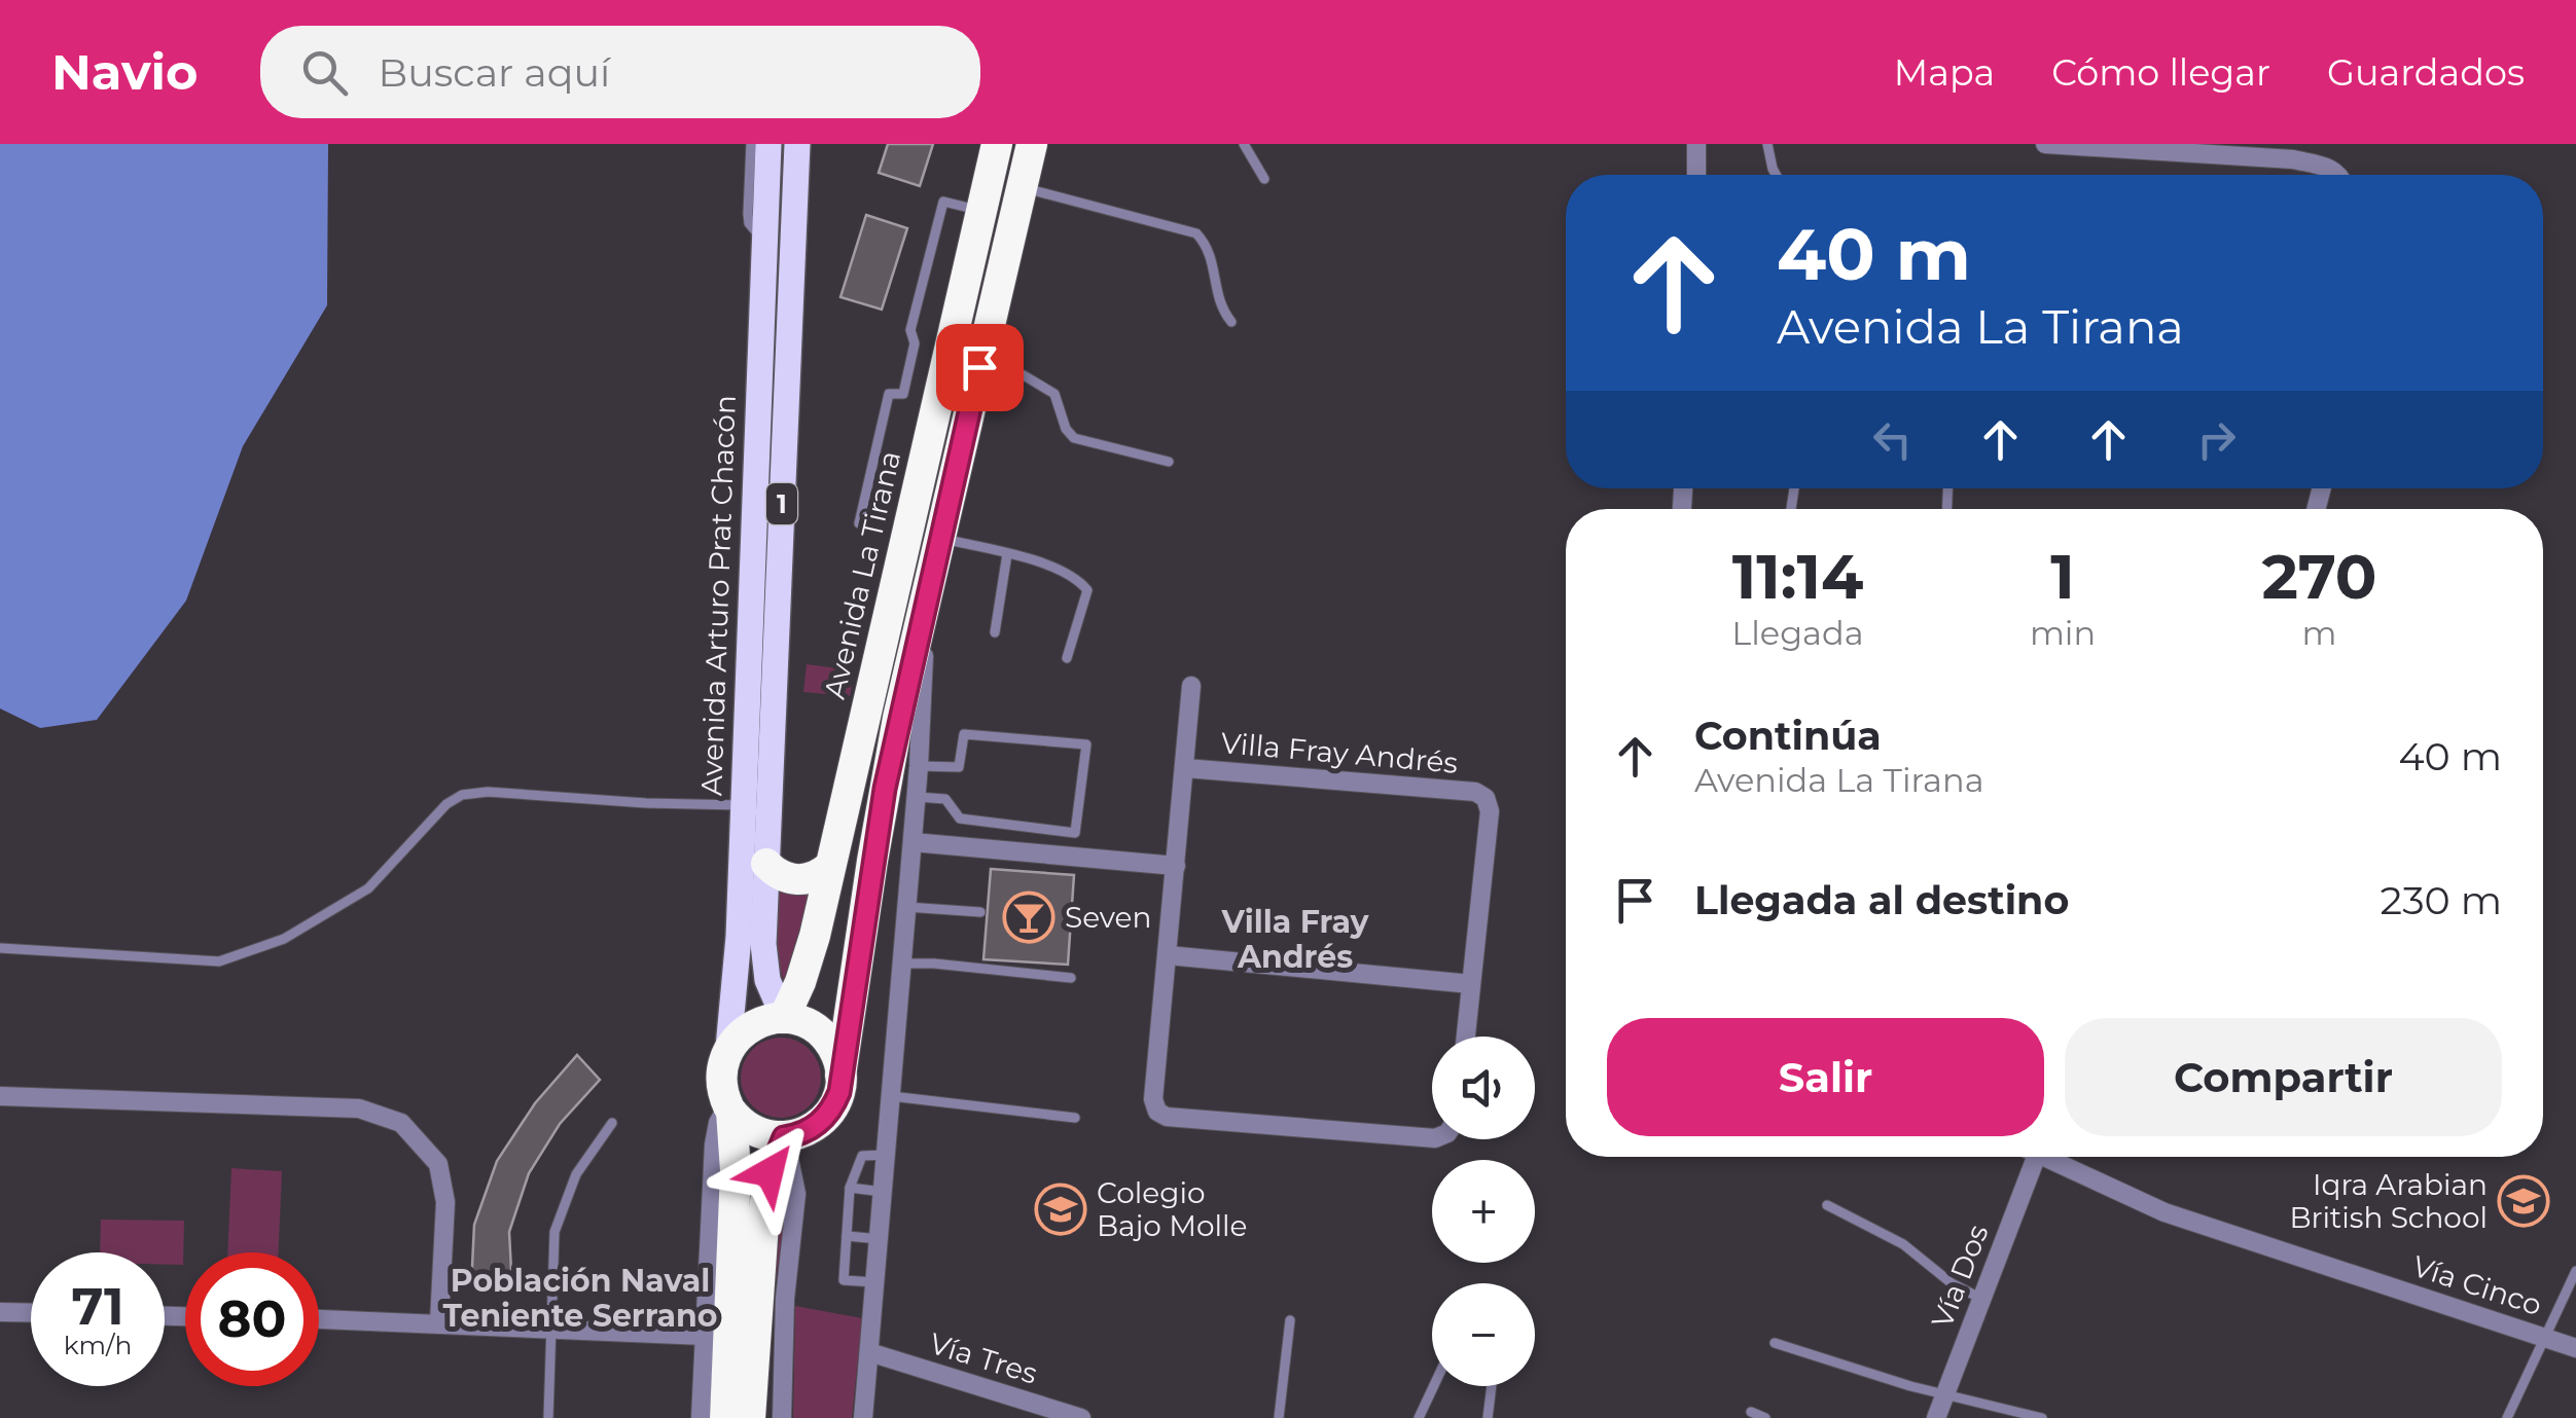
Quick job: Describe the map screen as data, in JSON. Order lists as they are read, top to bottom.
{
  "streets": {
    "highway": ["1", "Avenida La Tirana", "Avenida Arturo Prat Chacón"],
    "street": [
      "Villa Fray Andrés",
      "Vía Dos",
      "Vía Cinco",
      "Vía Tres"
    ]
  },
  "crossings": [
    ["Avenida La Tirana", "Avenida Arturo Prat Chacón"]
  ],
  "districts": ["Villa Fray Andrés", "Población Naval Teniente Serrano"],
  "places": {
    "bar": ["Seven"],
    "school or university": ["Iqra Arabian British School", "Colegio Bajo Molle"]
  },
  "page": {
    "header": "Navio",
    "search": "Buscar aquí",
    "nav": ["Mapa", "Cómo llegar", "Guardados"],
    "turn": ["40 m", "Avenida La Tirana"],
    "eta": [
      "11:14",
      "Llegada",
      "1",
      "min",
      "270",
      "m"
    ],
    "list": [
      {
        "name": "Continúa",
        "note": "Avenida La Tirana",
        "value": "40 m"
      },
      {
        "name": "Llegada al destino",
        "value": "230 m"
      }
    ],
    "buttons": ["Salir", "Compartir"],
    "map_buttons": ["+", "−"],
    "speed": "71 km/h",
    "limit": "80"
  }
}
